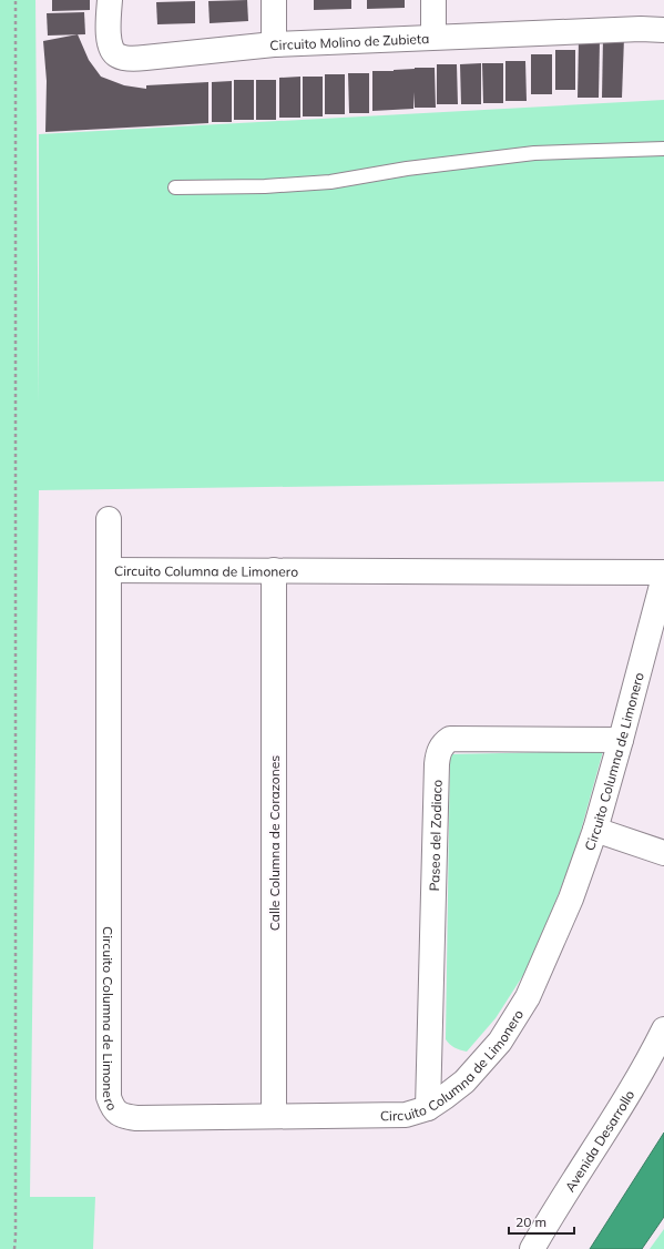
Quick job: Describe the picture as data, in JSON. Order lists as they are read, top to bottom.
{
  "streets": {
    "street": [
      "Circuito Molino de Zubieta",
      "Circuito Columna de Limonero",
      "Paseo del Zodiaco",
      "Calle Columna de Corazones",
      "Avenida Desarrollo"
    ]
  },
  "crossings": [
    ["Circuito Columna de Limonero", "Paseo del Zodiaco"],
    ["Circuito Columna de Limonero", "Calle Columna de Corazones"]
  ],
  "scale_bar": "20 m"
}
